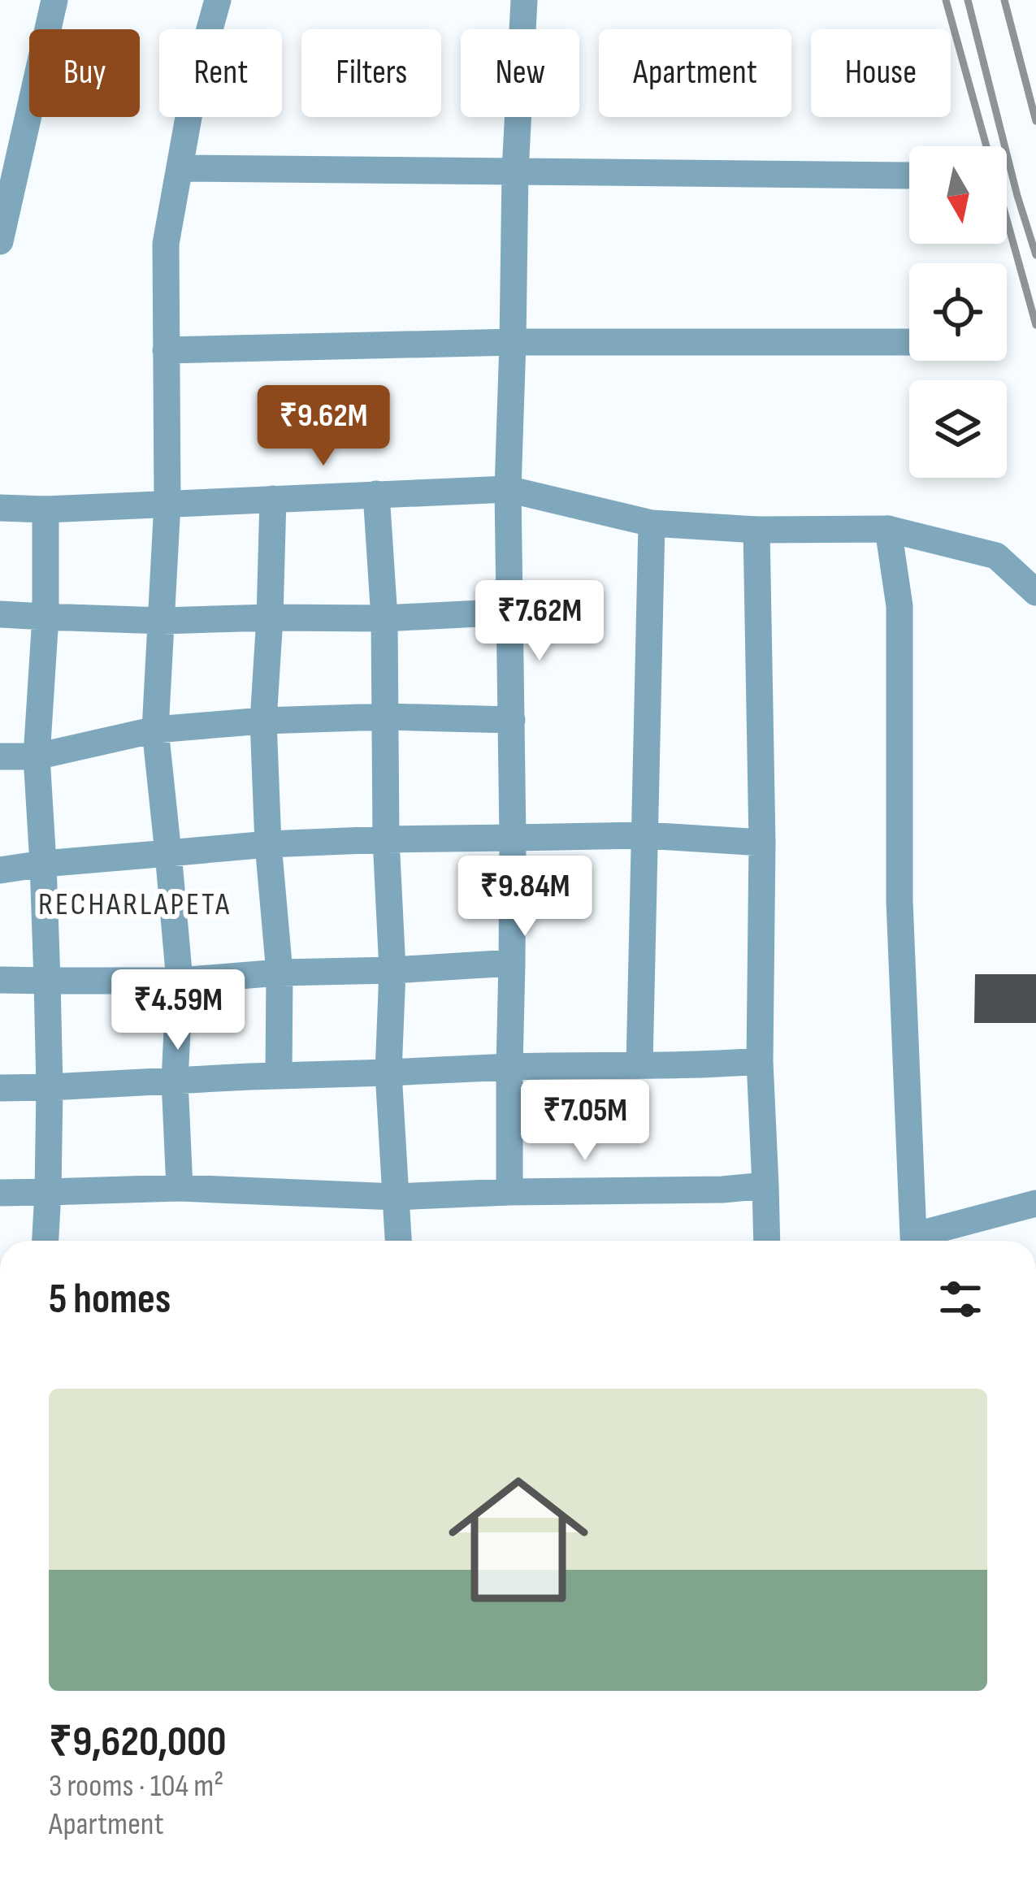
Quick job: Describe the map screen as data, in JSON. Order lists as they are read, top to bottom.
{
  "districts": ["RECHARLAPETA"],
  "north": "bottom",
  "page": {
    "chip": [
      "Buy",
      "Rent",
      "Filters",
      "New",
      "Apartment",
      "House"
    ],
    "price": [
      "₹9.62M",
      "₹7.62M",
      "₹9.84M",
      "₹4.59M",
      "₹7.05M"
    ],
    "heading": "5 homes",
    "list": [
      {
        "name": "₹9,620,000",
        "note": "3 rooms · 104 m² · Apartment"
      }
    ]
  }
}
